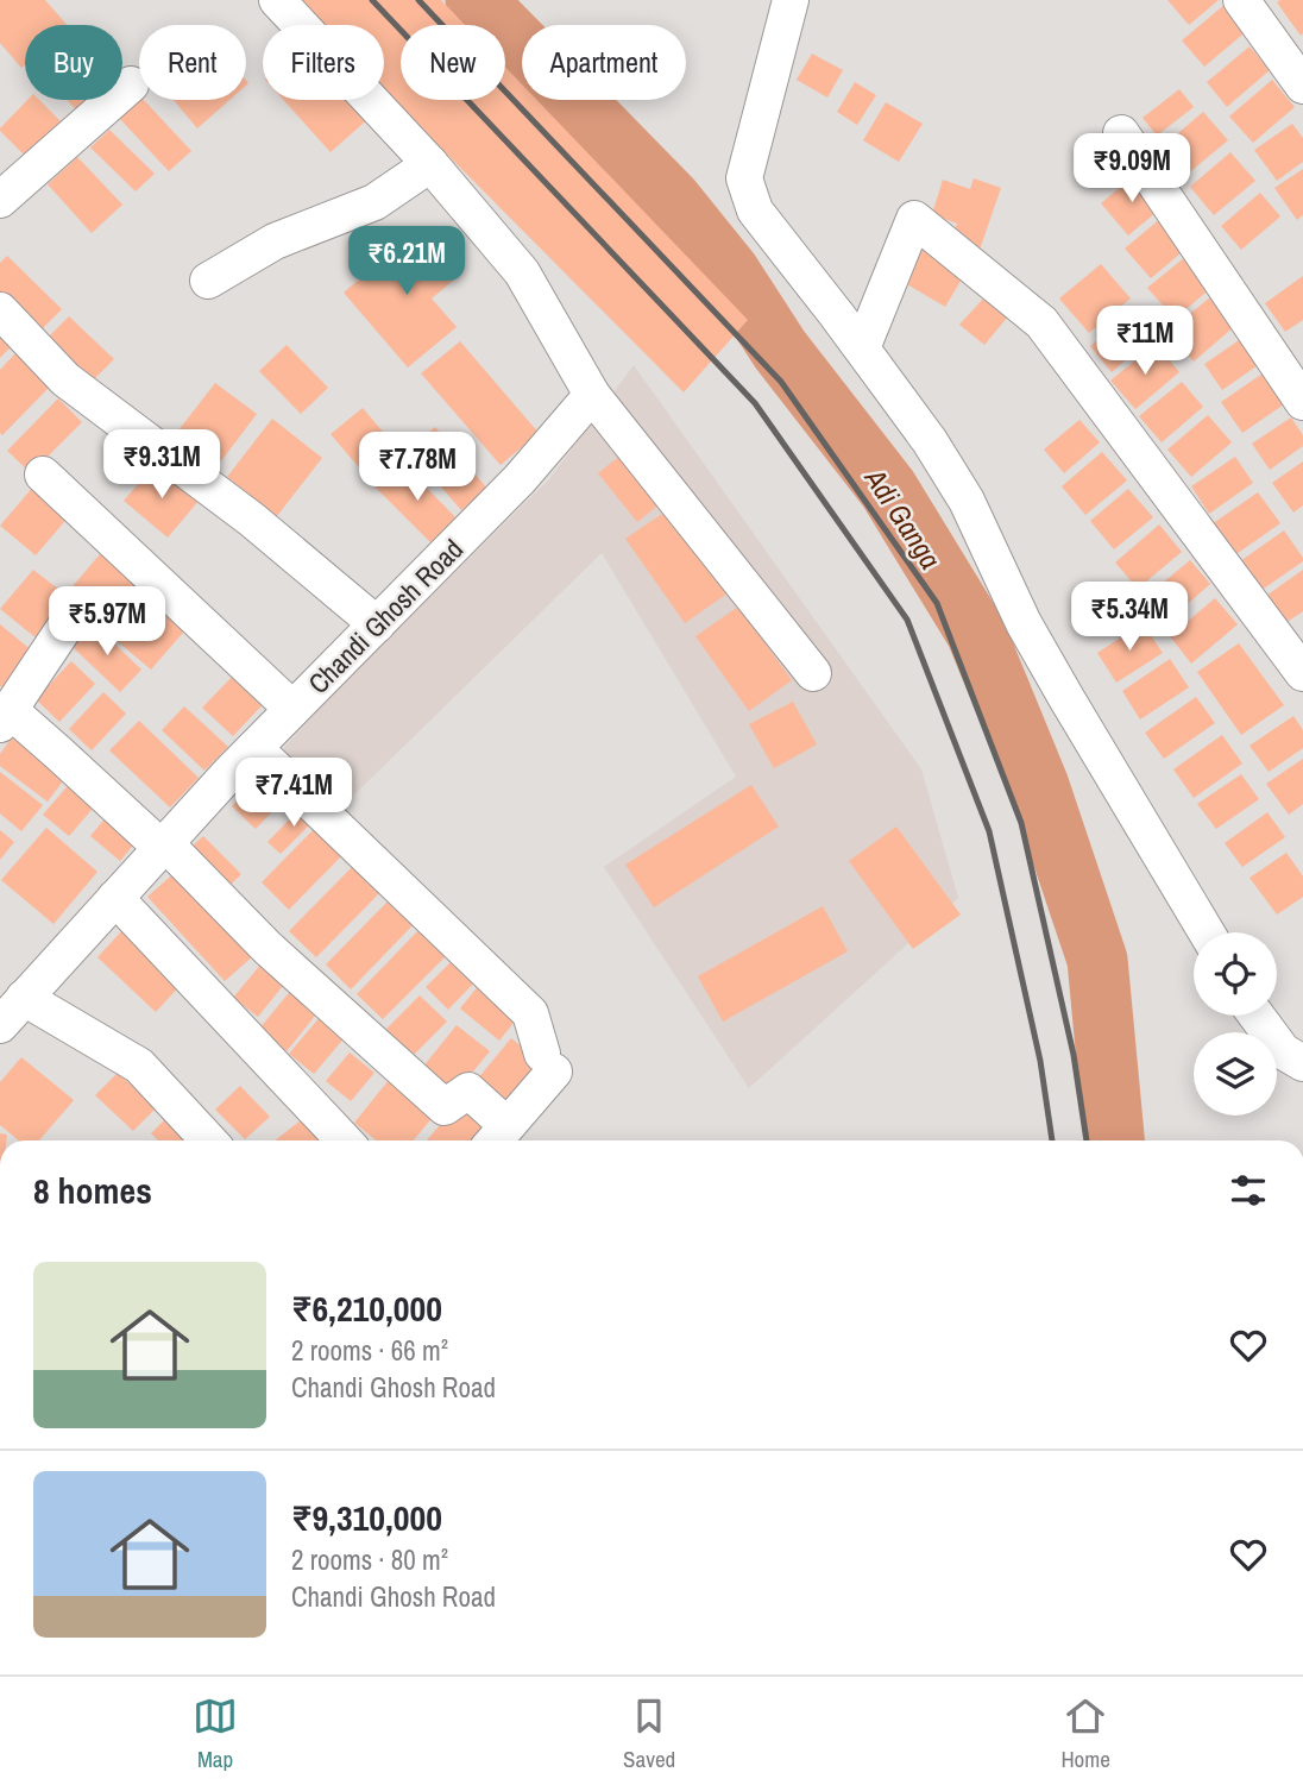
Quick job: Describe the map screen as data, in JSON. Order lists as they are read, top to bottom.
{
  "streets": {
    "street": ["Chandi Ghosh Road"]
  },
  "water": ["Adi Ganga"],
  "page": {
    "chip": [
      "Buy",
      "Rent",
      "Filters",
      "New",
      "Apartment"
    ],
    "price": [
      "₹9.09M",
      "₹6.21M",
      "₹11M",
      "₹9.31M",
      "₹7.78M",
      "₹5.34M",
      "₹5.97M",
      "₹7.41M"
    ],
    "heading": "8 homes",
    "list": [
      {
        "name": "₹6,210,000",
        "note": "2 rooms · 66 m² · Chandi Ghosh Road"
      },
      {
        "name": "₹9,310,000",
        "note": "2 rooms · 80 m² · Chandi Ghosh Road"
      }
    ],
    "tabs": ["Map", "Saved", "Home"]
  }
}
